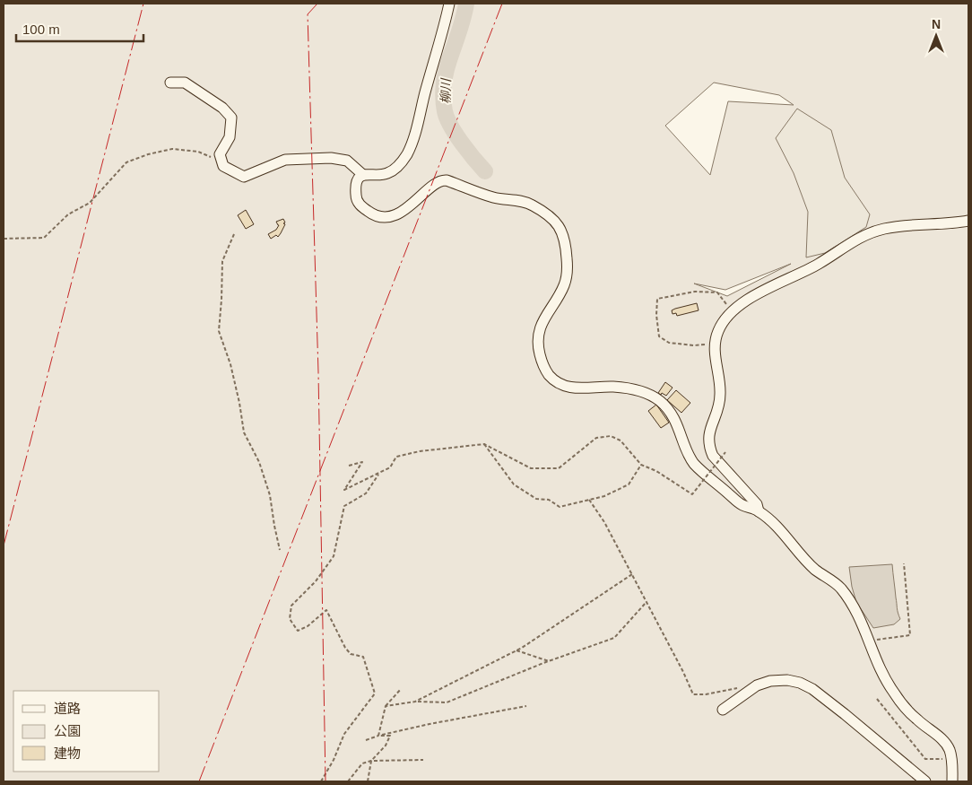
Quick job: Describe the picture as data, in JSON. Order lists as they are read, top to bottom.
{
  "water": ["柳川"],
  "legend": ["道路", "公園", "建物"],
  "scale_bar": "100 m",
  "north": "top"
}
